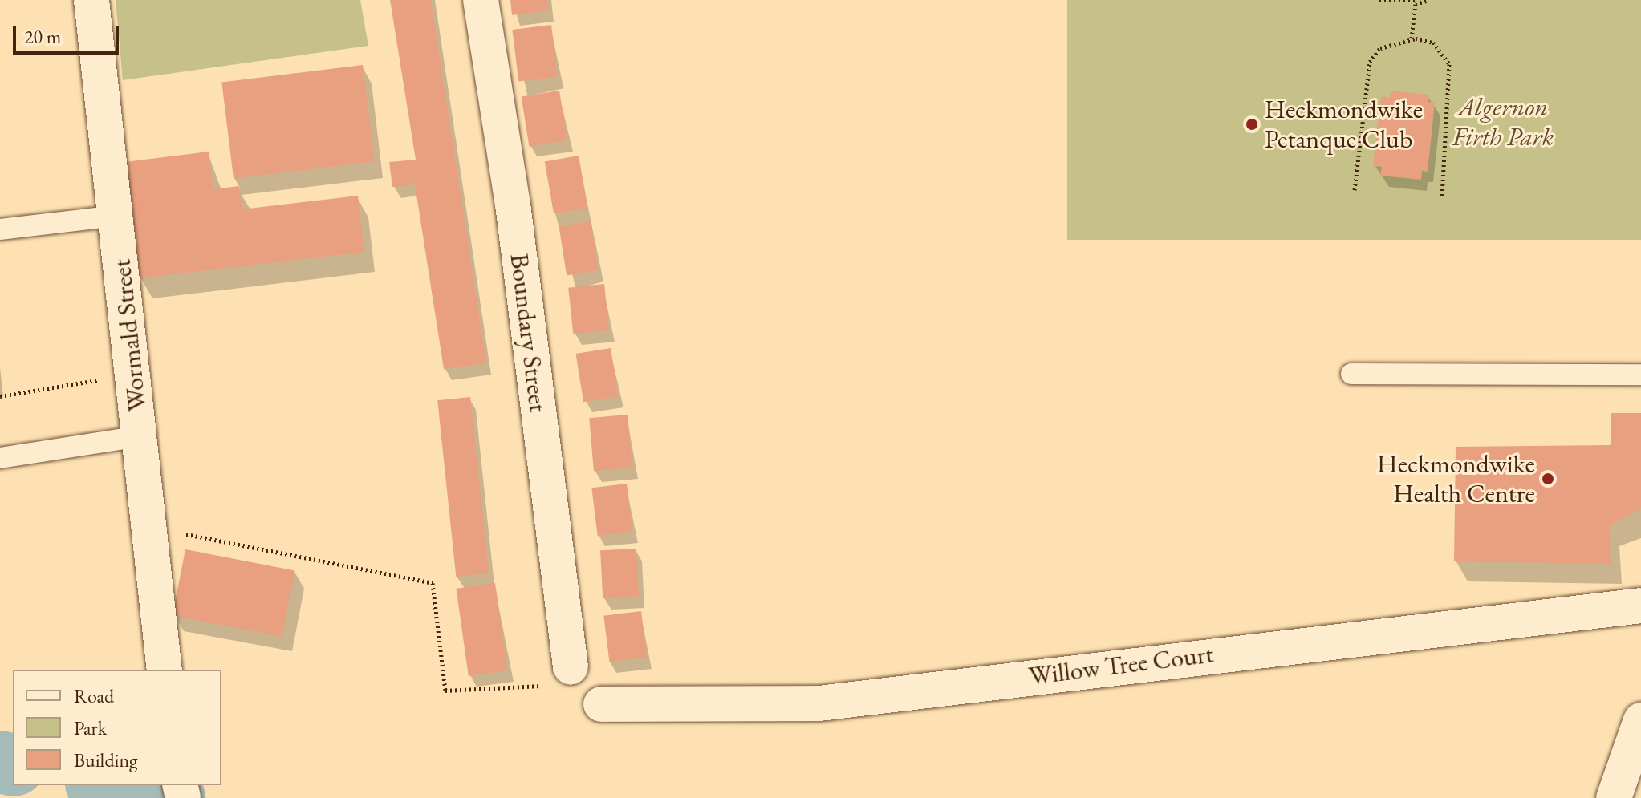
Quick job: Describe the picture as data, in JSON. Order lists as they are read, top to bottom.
{
  "streets": {
    "street": ["Boundary Street", "Wormald Street", "Willow Tree Court"]
  },
  "parks": ["Algernon Firth Park"],
  "places": ["Heckmondwike Petanque Club", "Heckmondwike Health Centre"],
  "legend": ["Road", "Park", "Building"],
  "scale_bar": "20 m"
}
